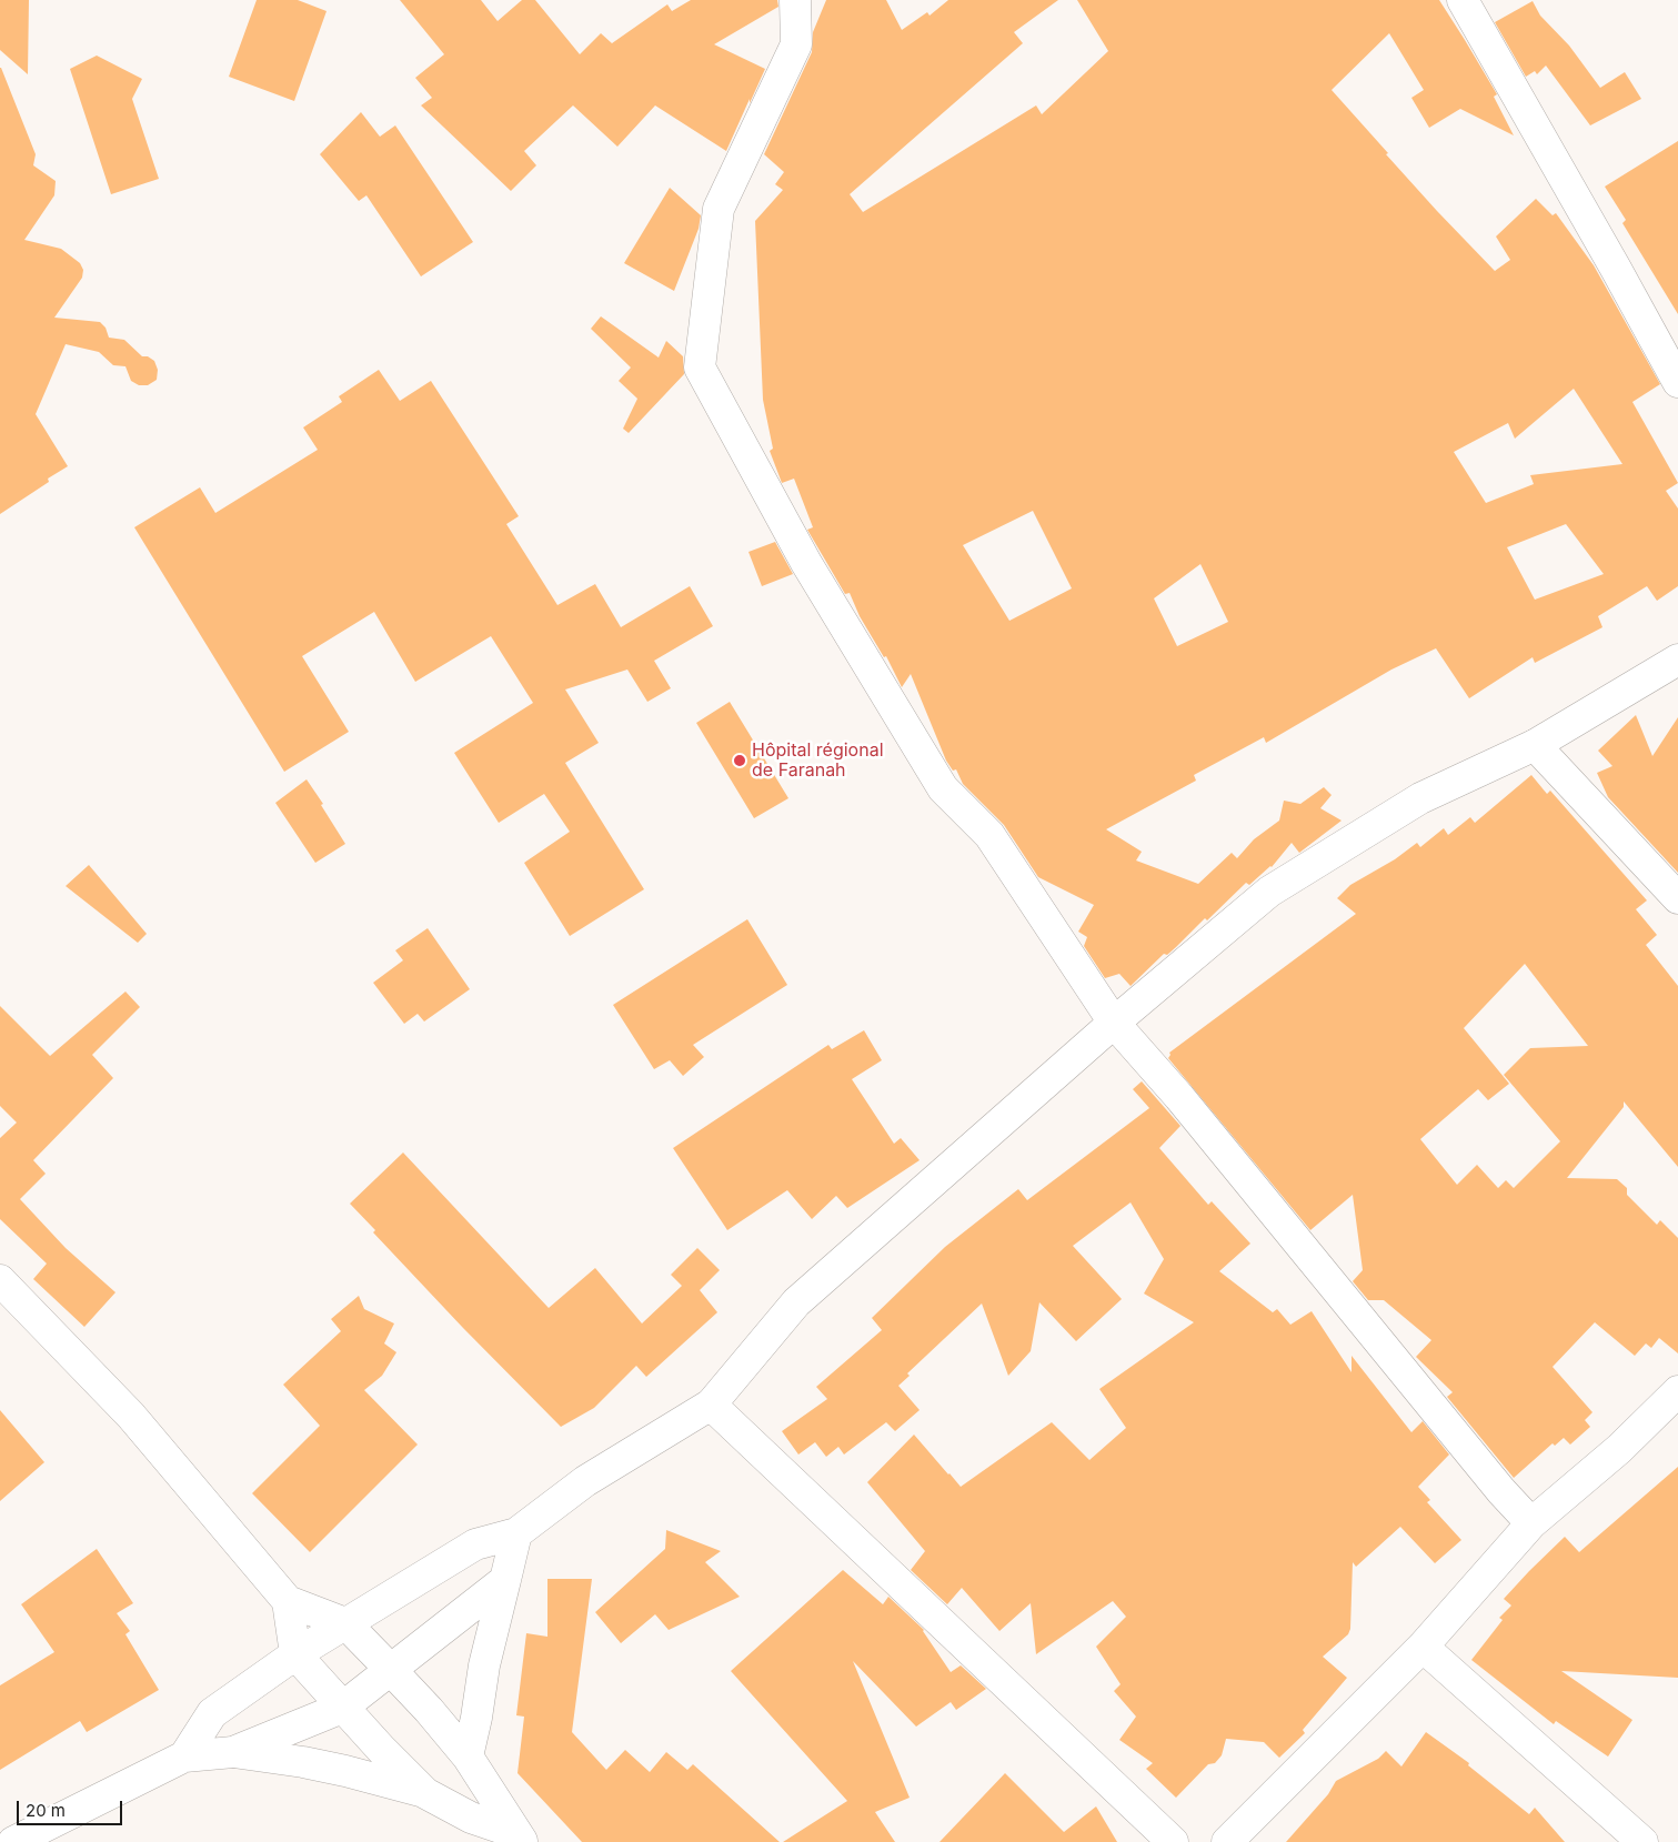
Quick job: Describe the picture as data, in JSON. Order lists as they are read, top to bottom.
{
  "places": ["Hôpital régional de Faranah"],
  "scale_bar": "20 m"
}
